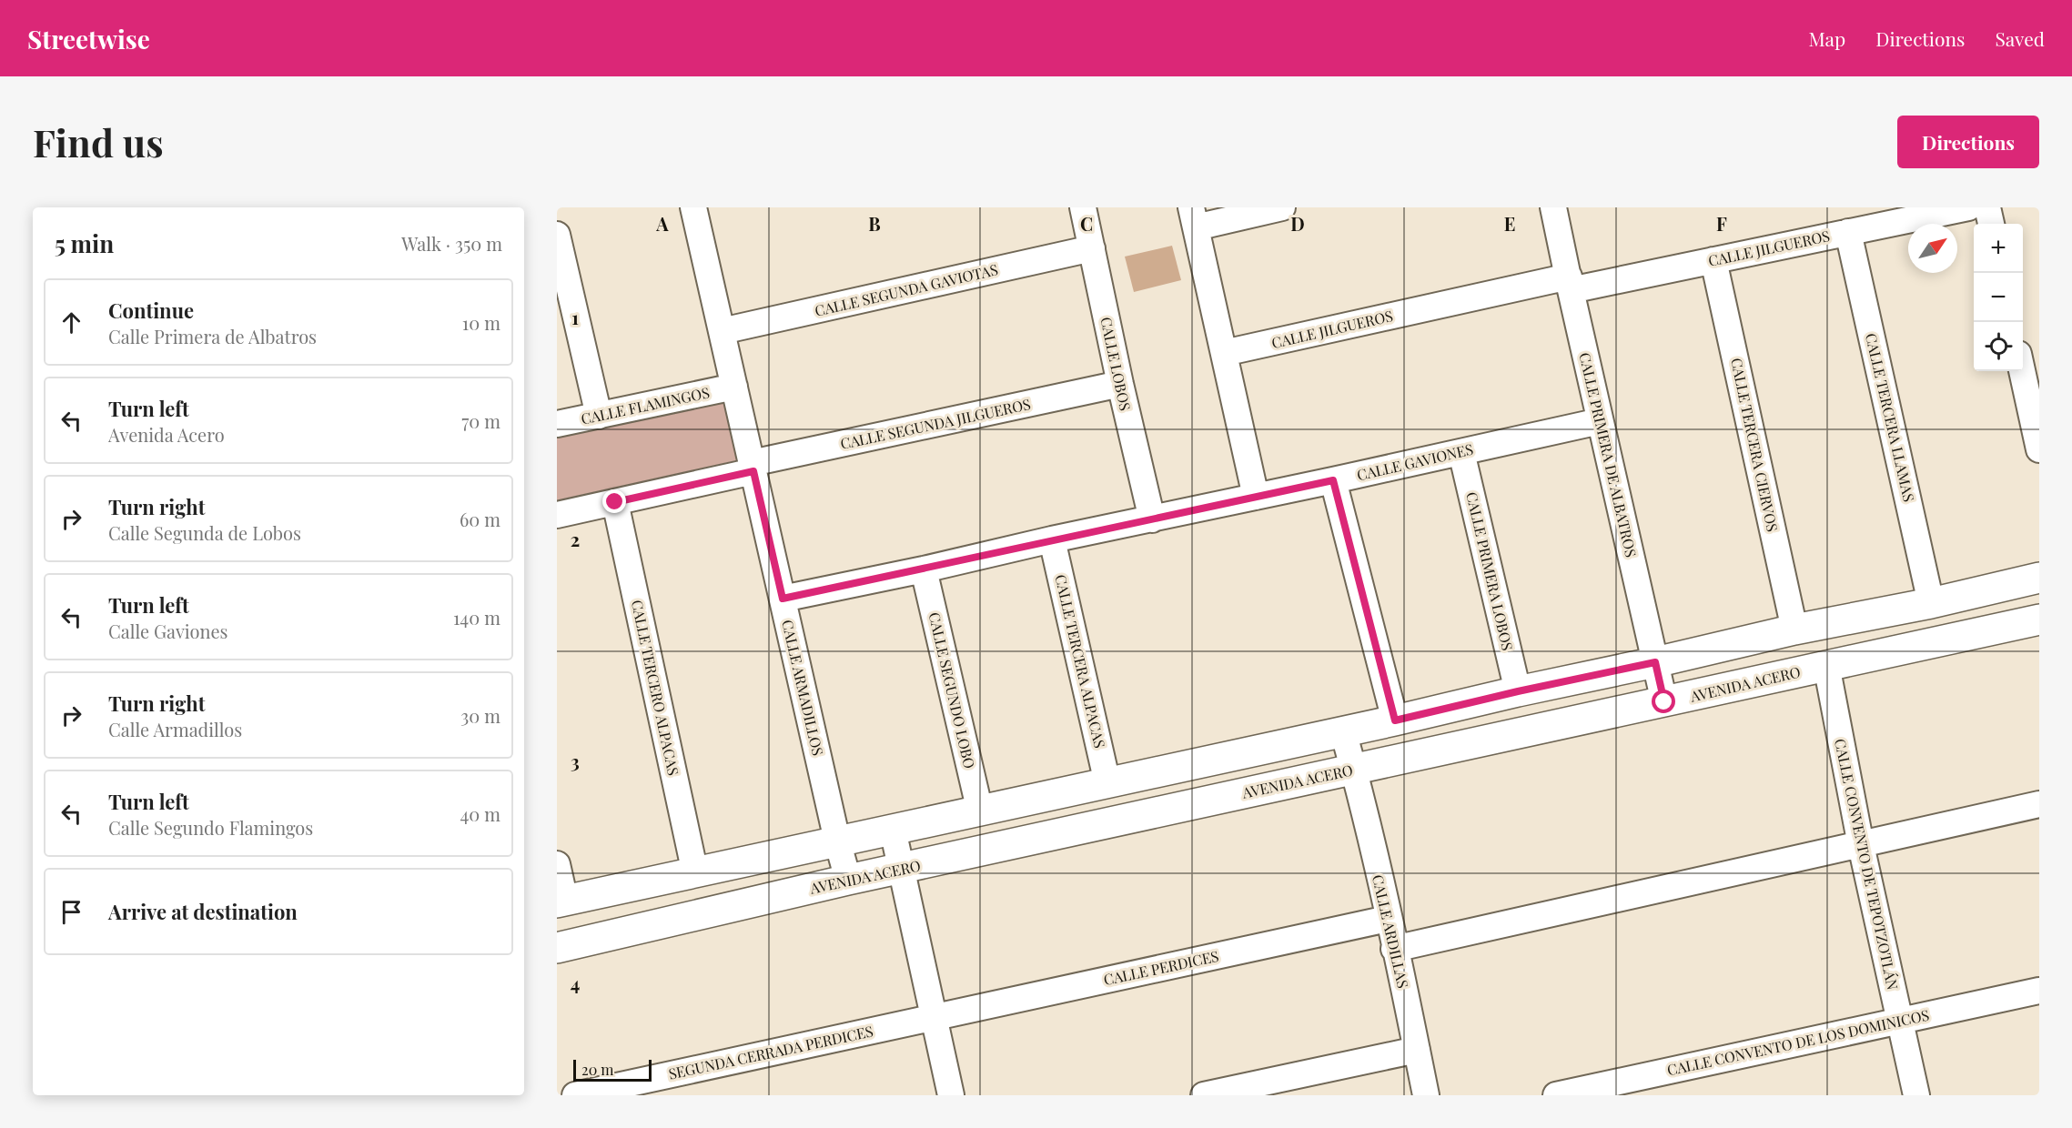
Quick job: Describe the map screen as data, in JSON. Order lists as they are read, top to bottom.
{
  "streets": {
    "street": [
      "CALLE JILGUEROS",
      "CALLE SEGUNDA GAVIOTAS",
      "CALLE LOBOS",
      "CALLE FLAMINGOS",
      "CALLE TERCERA LLAMAS",
      "CALLE SEGUNDA JILGUEROS",
      "CALLE TERCERA CIERVOS",
      "CALLE PRIMERA DE ALBATROS",
      "CALLE GAVIONES",
      "CALLE PRIMERA LOBOS",
      "CALLE TERCERA ALPACAS",
      "AVENIDA ACERO",
      "CALLE TERCERO ALPACAS",
      "CALLE ARMADILLOS",
      "CALLE SEGUNDO LOBO",
      "CALLE CONVENTO DE TEPOTZOTLÁN",
      "CALLE ARDILLAS",
      "CALLE PERDICES",
      "CALLE CONVENTO DE LOS DOMINICOS",
      "SEGUNDA CERRADA PERDICES"
    ]
  },
  "crossings": [
    ["CALLE JILGUEROS", "CALLE TERCERA LLAMAS"],
    ["CALLE JILGUEROS", "CALLE TERCERA CIERVOS"],
    ["CALLE JILGUEROS", "CALLE PRIMERA DE ALBATROS"],
    ["CALLE SEGUNDA GAVIOTAS", "CALLE LOBOS"],
    ["CALLE SEGUNDA GAVIOTAS", "CALLE ARMADILLOS"],
    ["CALLE LOBOS", "CALLE SEGUNDA JILGUEROS"],
    ["CALLE LOBOS", "CALLE GAVIONES"],
    ["CALLE FLAMINGOS", "CALLE ARMADILLOS"],
    ["CALLE SEGUNDA JILGUEROS", "CALLE TERCERO ALPACAS"],
    ["CALLE SEGUNDA JILGUEROS", "CALLE ARMADILLOS"],
    ["CALLE PRIMERA DE ALBATROS", "CALLE GAVIONES"],
    ["CALLE PRIMERA DE ALBATROS", "AVENIDA ACERO"],
    ["CALLE GAVIONES", "CALLE PRIMERA LOBOS"],
    ["CALLE GAVIONES", "CALLE TERCERA ALPACAS"],
    ["CALLE GAVIONES", "CALLE ARMADILLOS"],
    ["CALLE GAVIONES", "CALLE SEGUNDO LOBO"],
    ["AVENIDA ACERO", "CALLE ARMADILLOS"],
    ["AVENIDA ACERO", "CALLE CONVENTO DE TEPOTZOTLÁN"],
    ["AVENIDA ACERO", "CALLE ARDILLAS"],
    ["CALLE CONVENTO DE TEPOTZOTLÁN", "CALLE CONVENTO DE LOS DOMINICOS"],
    ["CALLE ARDILLAS", "CALLE PERDICES"],
    ["CALLE PERDICES", "SEGUNDA CERRADA PERDICES"]
  ],
  "scale_bar": "20 m",
  "north": "top right",
  "page": {
    "header": "Streetwise",
    "nav": ["Map", "Directions", "Saved"],
    "buttons": "Directions",
    "title": "Find us",
    "heading": ["5 min", "Walk · 350 m"],
    "map_buttons": ["+", "−"],
    "list": [
      ["Continue", "Calle Primera de Albatros", "10 m"],
      ["Turn left", "Avenida Acero", "70 m"],
      ["Turn right", "Calle Segunda de Lobos", "60 m"],
      ["Turn left", "Calle Gaviones", "140 m"],
      ["Turn right", "Calle Armadillos", "30 m"],
      ["Turn left", "Calle Segundo Flamingos", "40 m"],
      "Arrive at destination"
    ],
    "scale": "20 m"
  },
  "grid": {
    "columns": [
      "A",
      "B",
      "C",
      "D",
      "E",
      "F"
    ],
    "rows": [
      "1",
      "2",
      "3",
      "4"
    ]
  }
}
